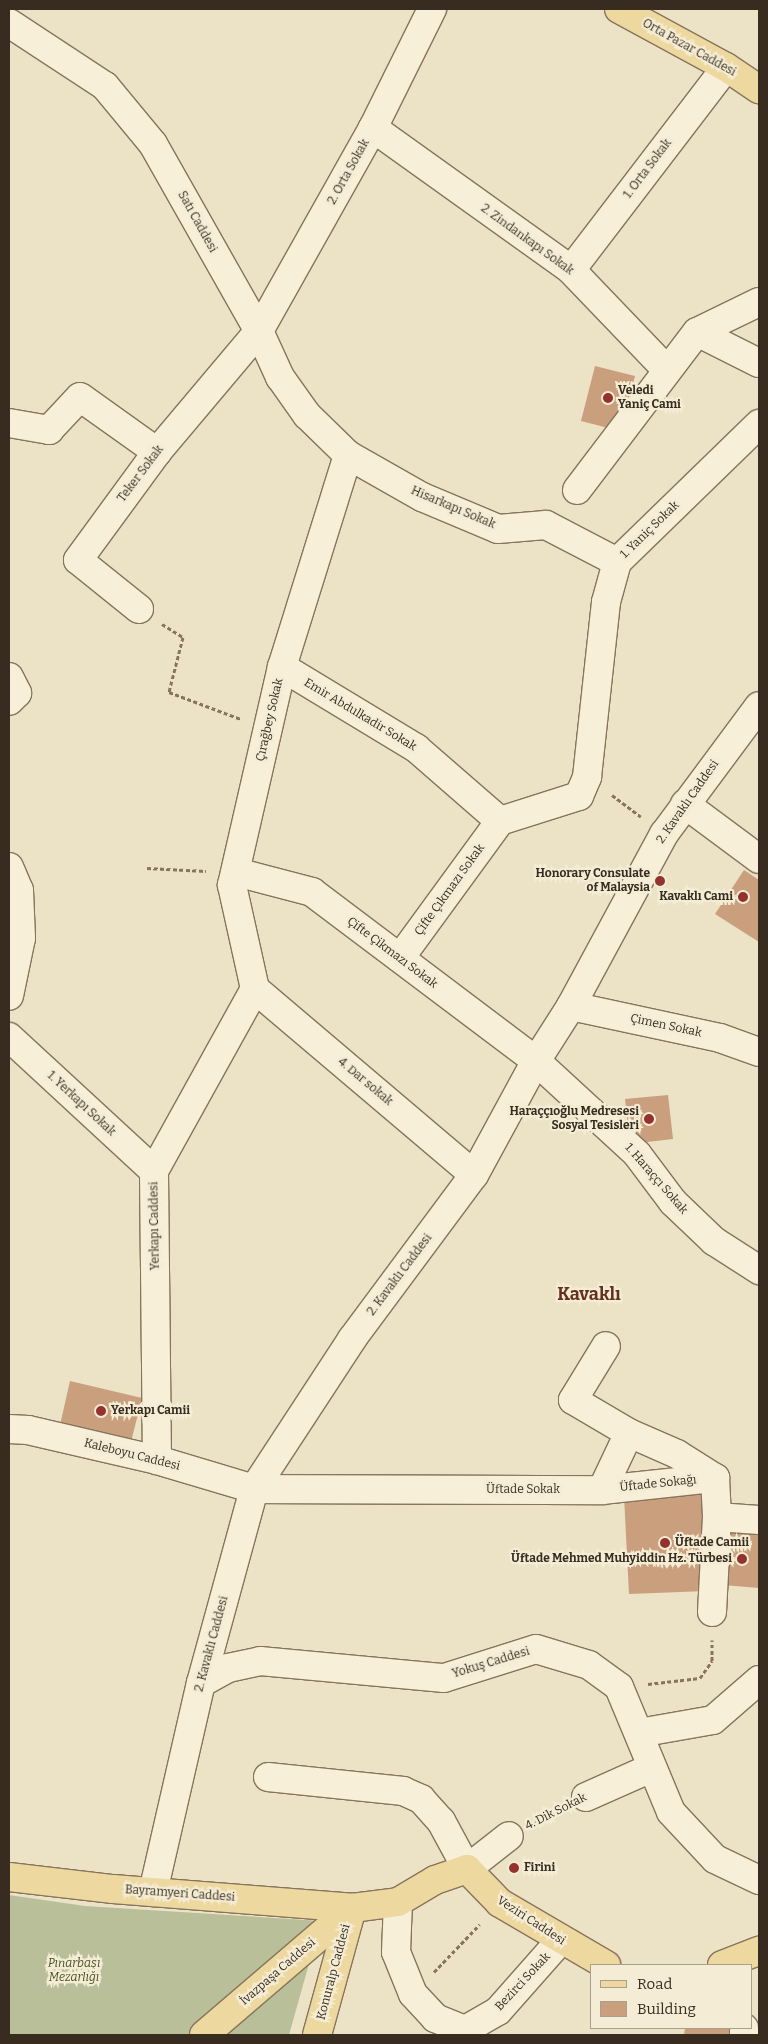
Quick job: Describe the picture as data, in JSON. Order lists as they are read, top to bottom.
{
  "streets": {
    "main road": [
      "Orta Pazar Caddesi",
      "Bayramyeri Caddesi",
      "Veziri Caddesi",
      "İvazpaşa Caddesi",
      "Konuralp Caddesi"
    ],
    "street": [
      "1. Orta Sokak",
      "2. Orta Sokak",
      "Satı Caddesi",
      "2. Zindankapı Sokak",
      "Teker Sokak",
      "Hisarkapı Sokak",
      "1. Yaniç Sokak",
      "Emir Abdulkadir Sokak",
      "Çırağbey Sokak",
      "2. Kavaklı Caddesi",
      "Çifte Çıkmazı Sokak",
      "Çifte Çikmazı Sokak",
      "Çimen Sokak",
      "4. Dar sokak",
      "1. Yerkapı Sokak",
      "1. Haraççı Sokak",
      "Yerkapı Caddesi",
      "Kaleboyu Caddesi",
      "Üftade Sokağı",
      "Üftade Sokak",
      "Yokuş Caddesi",
      "4. Dik Sokak",
      "Bezirci Sokak"
    ]
  },
  "crossings": [
    ["Orta Pazar Caddesi", "1. Orta Sokak"],
    ["1. Orta Sokak", "2. Zindankapı Sokak"],
    ["2. Orta Sokak", "Satı Caddesi"],
    ["2. Orta Sokak", "2. Zindankapı Sokak"],
    ["2. Orta Sokak", "Teker Sokak"],
    ["Satı Caddesi", "Teker Sokak"],
    ["Satı Caddesi", "Hisarkapı Sokak"],
    ["Satı Caddesi", "Çırağbey Sokak"],
    ["Hisarkapı Sokak", "1. Yaniç Sokak"],
    ["Hisarkapı Sokak", "Çırağbey Sokak"],
    ["Emir Abdulkadir Sokak", "Çırağbey Sokak"],
    ["Emir Abdulkadir Sokak", "Çifte Çıkmazı Sokak"],
    ["Çırağbey Sokak", "Çifte Çikmazı Sokak"],
    ["Çırağbey Sokak", "4. Dar sokak"],
    ["Çırağbey Sokak", "Yerkapı Caddesi"],
    ["2. Kavaklı Caddesi", "Çifte Çikmazı Sokak"],
    ["2. Kavaklı Caddesi", "Çimen Sokak"],
    ["2. Kavaklı Caddesi", "4. Dar sokak"],
    ["2. Kavaklı Caddesi", "1. Haraççı Sokak"],
    ["2. Kavaklı Caddesi", "Kaleboyu Caddesi"],
    ["2. Kavaklı Caddesi", "Üftade Sokak"],
    ["2. Kavaklı Caddesi", "Yokuş Caddesi"],
    ["2. Kavaklı Caddesi", "Bayramyeri Caddesi"],
    ["Çifte Çıkmazı Sokak", "Çifte Çikmazı Sokak"],
    ["Çifte Çikmazı Sokak", "1. Haraççı Sokak"],
    ["4. Dar sokak", "Yerkapı Caddesi"],
    ["1. Yerkapı Sokak", "Yerkapı Caddesi"],
    ["Yerkapı Caddesi", "Kaleboyu Caddesi"],
    ["Kaleboyu Caddesi", "Üftade Sokak"],
    ["Üftade Sokağı", "Üftade Sokak"],
    ["Yokuş Caddesi", "4. Dik Sokak"],
    ["Bayramyeri Caddesi", "İvazpaşa Caddesi"],
    ["Bayramyeri Caddesi", "Konuralp Caddesi"],
    ["Veziri Caddesi", "Bezirci Sokak"],
    ["İvazpaşa Caddesi", "Konuralp Caddesi"]
  ],
  "districts": ["Kavaklı"],
  "parks": ["Pınarbaşı Mezarlığı"],
  "places": [
    "Veledi Yaniç Cami",
    "Honorary Consulate of Malaysia",
    "Kavaklı Cami",
    "Haraççıoğlu Medresesi Sosyal Tesisleri",
    "Yerkapı Camii",
    "Üftade Camii",
    "Üftade Mehmed Muhyiddin Hz. Türbesi",
    "Firini"
  ],
  "legend": ["Road", "Building"]
}
